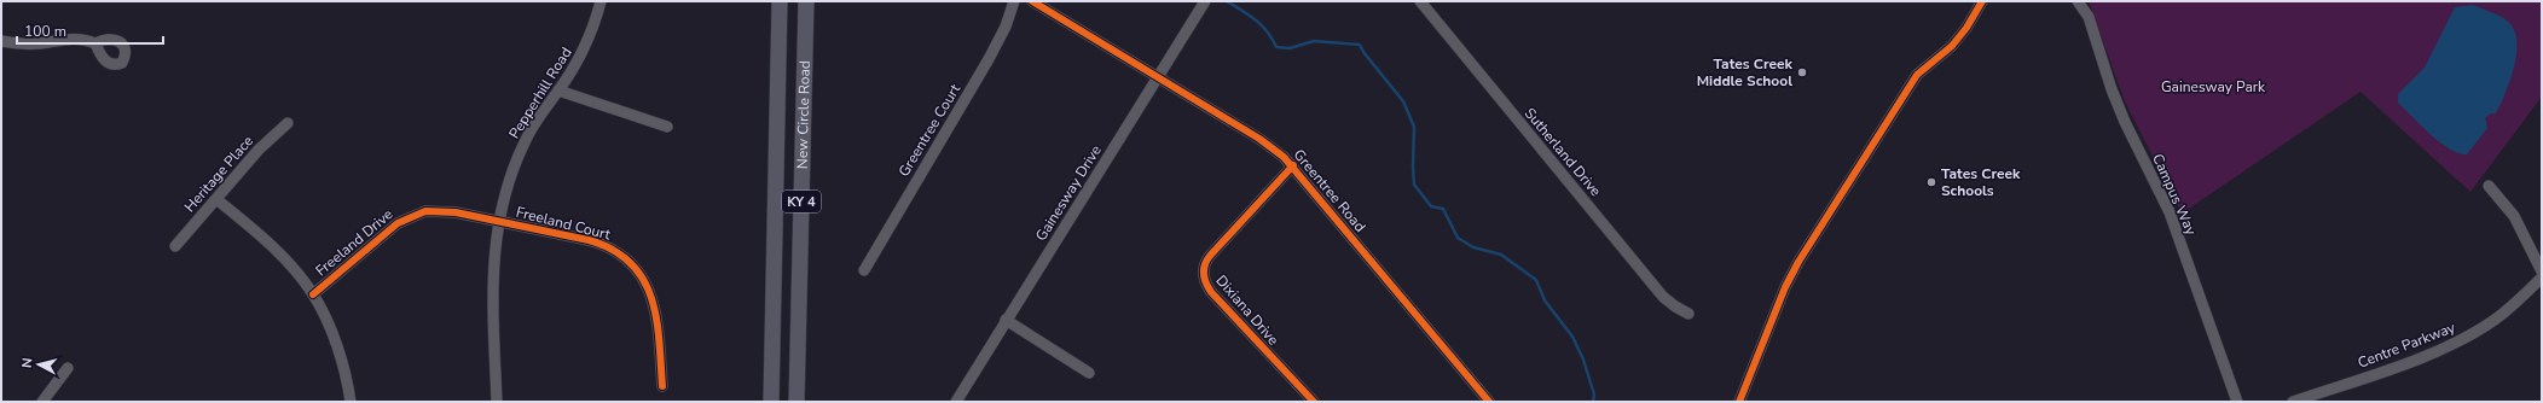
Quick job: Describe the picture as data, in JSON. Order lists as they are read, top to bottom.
{
  "streets": {
    "highway": ["New Circle Road", "KY 4"],
    "street": [
      "Pepperhill Road",
      "Greentree Court",
      "Sutherland Drive",
      "Heritage Place",
      "Greentree Road",
      "Gainesway Drive",
      "Campus Way",
      "Freeland Court",
      "Freeland Drive",
      "Dixiana Drive",
      "Centre Parkway"
    ]
  },
  "crossings": [
    ["Pepperhill Road", "Freeland Court"],
    ["Pepperhill Road", "Freeland Drive"],
    ["Greentree Road", "Gainesway Drive"],
    ["Greentree Road", "Dixiana Drive"],
    ["Freeland Court", "Freeland Drive"]
  ],
  "parks": ["Gainesway Park"],
  "places": ["Tates Creek Middle School", "Tates Creek Schools"],
  "scale_bar": "100 m",
  "north": "left"
}
